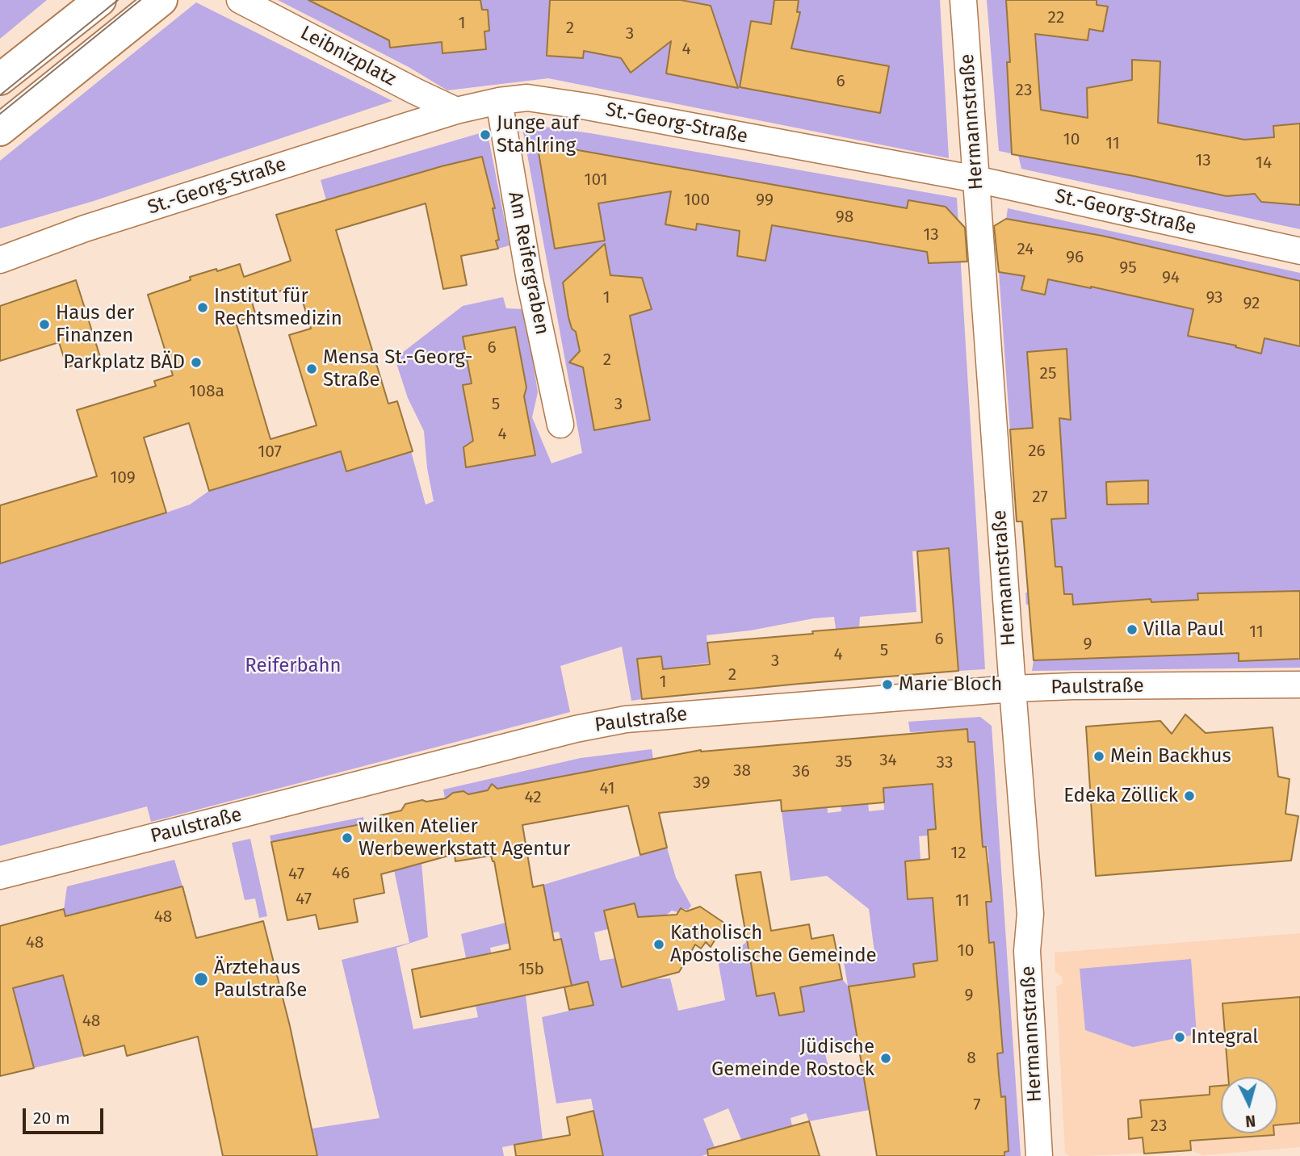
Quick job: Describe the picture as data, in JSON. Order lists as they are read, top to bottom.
{
  "streets": {
    "street": [
      "Leibnizplatz",
      "Hermannstraße",
      "St.-Georg-Straße",
      "Am Reifergraben",
      "Paulstraße"
    ]
  },
  "crossings": [
    ["Leibnizplatz", "St.-Georg-Straße"],
    ["Hermannstraße", "St.-Georg-Straße"],
    ["Hermannstraße", "Paulstraße"],
    ["St.-Georg-Straße", "Am Reifergraben"]
  ],
  "parks": ["Reiferbahn"],
  "places": [
    "Junge auf Stahlring",
    "Institut für Rechtsmedizin",
    "Haus der Finanzen",
    "Parkplatz BÄD",
    "Mensa St.-Georg- Straße",
    "Villa Paul",
    "Marie Bloch",
    "Mein Backhus",
    "Edeka Zöllick",
    "wilken Atelier Werbewerkstatt Agentur",
    "Katholisch Apostolische Gemeinde",
    "Ärztehaus Paulstraße",
    "Integral",
    "Jüdische Gemeinde Rostock"
  ],
  "house_numbers": [
    "22",
    "1",
    "2",
    "3",
    "4",
    "6",
    "23",
    "10",
    "11",
    "13",
    "14",
    "101",
    "100",
    "99",
    "98",
    "13",
    "24",
    "96",
    "95",
    "94",
    "1",
    "93",
    "92",
    "6",
    "2",
    "25",
    "108a",
    "5",
    "3",
    "4",
    "26",
    "107",
    "109",
    "27",
    "11",
    "6",
    "9",
    "5",
    "4",
    "3",
    "2",
    "1",
    "34",
    "35",
    "33",
    "38",
    "36",
    "39",
    "41",
    "42",
    "12",
    "46",
    "47",
    "47",
    "11",
    "48",
    "48",
    "10",
    "15b",
    "9",
    "48",
    "8",
    "7",
    "23"
  ],
  "scale_bar": "20 m",
  "north": "bottom"
}
